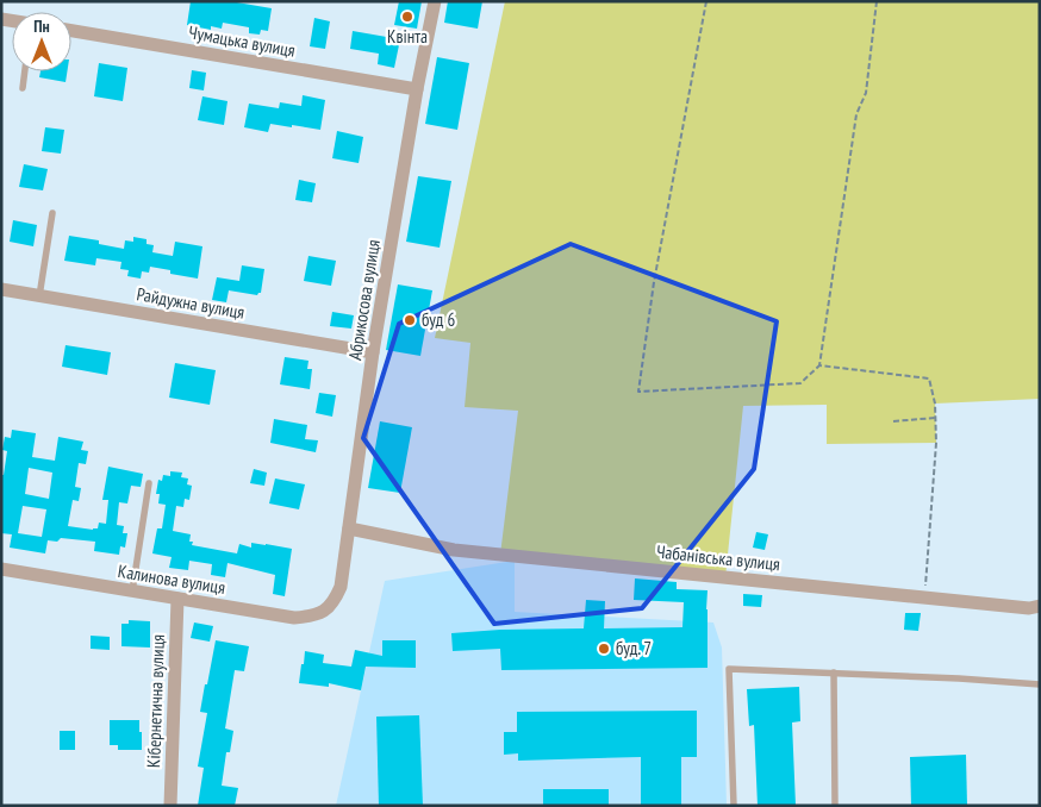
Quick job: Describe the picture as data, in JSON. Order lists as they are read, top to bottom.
{
  "streets": {
    "street": [
      "Чумацька вулиця",
      "Абрикосова вулиця",
      "Райдужна вулиця",
      "Чабанівська вулиця",
      "Калинова вулиця",
      "Кібернетична вулиця"
    ]
  },
  "crossings": [
    ["Чумацька вулиця", "Абрикосова вулиця"],
    ["Абрикосова вулиця", "Райдужна вулиця"],
    ["Абрикосова вулиця", "Чабанівська вулиця"],
    ["Абрикосова вулиця", "Калинова вулиця"],
    ["Калинова вулиця", "Кібернетична вулиця"]
  ],
  "places": ["Квінта", "буд 6", "буд. 7"],
  "north": "top"
}
